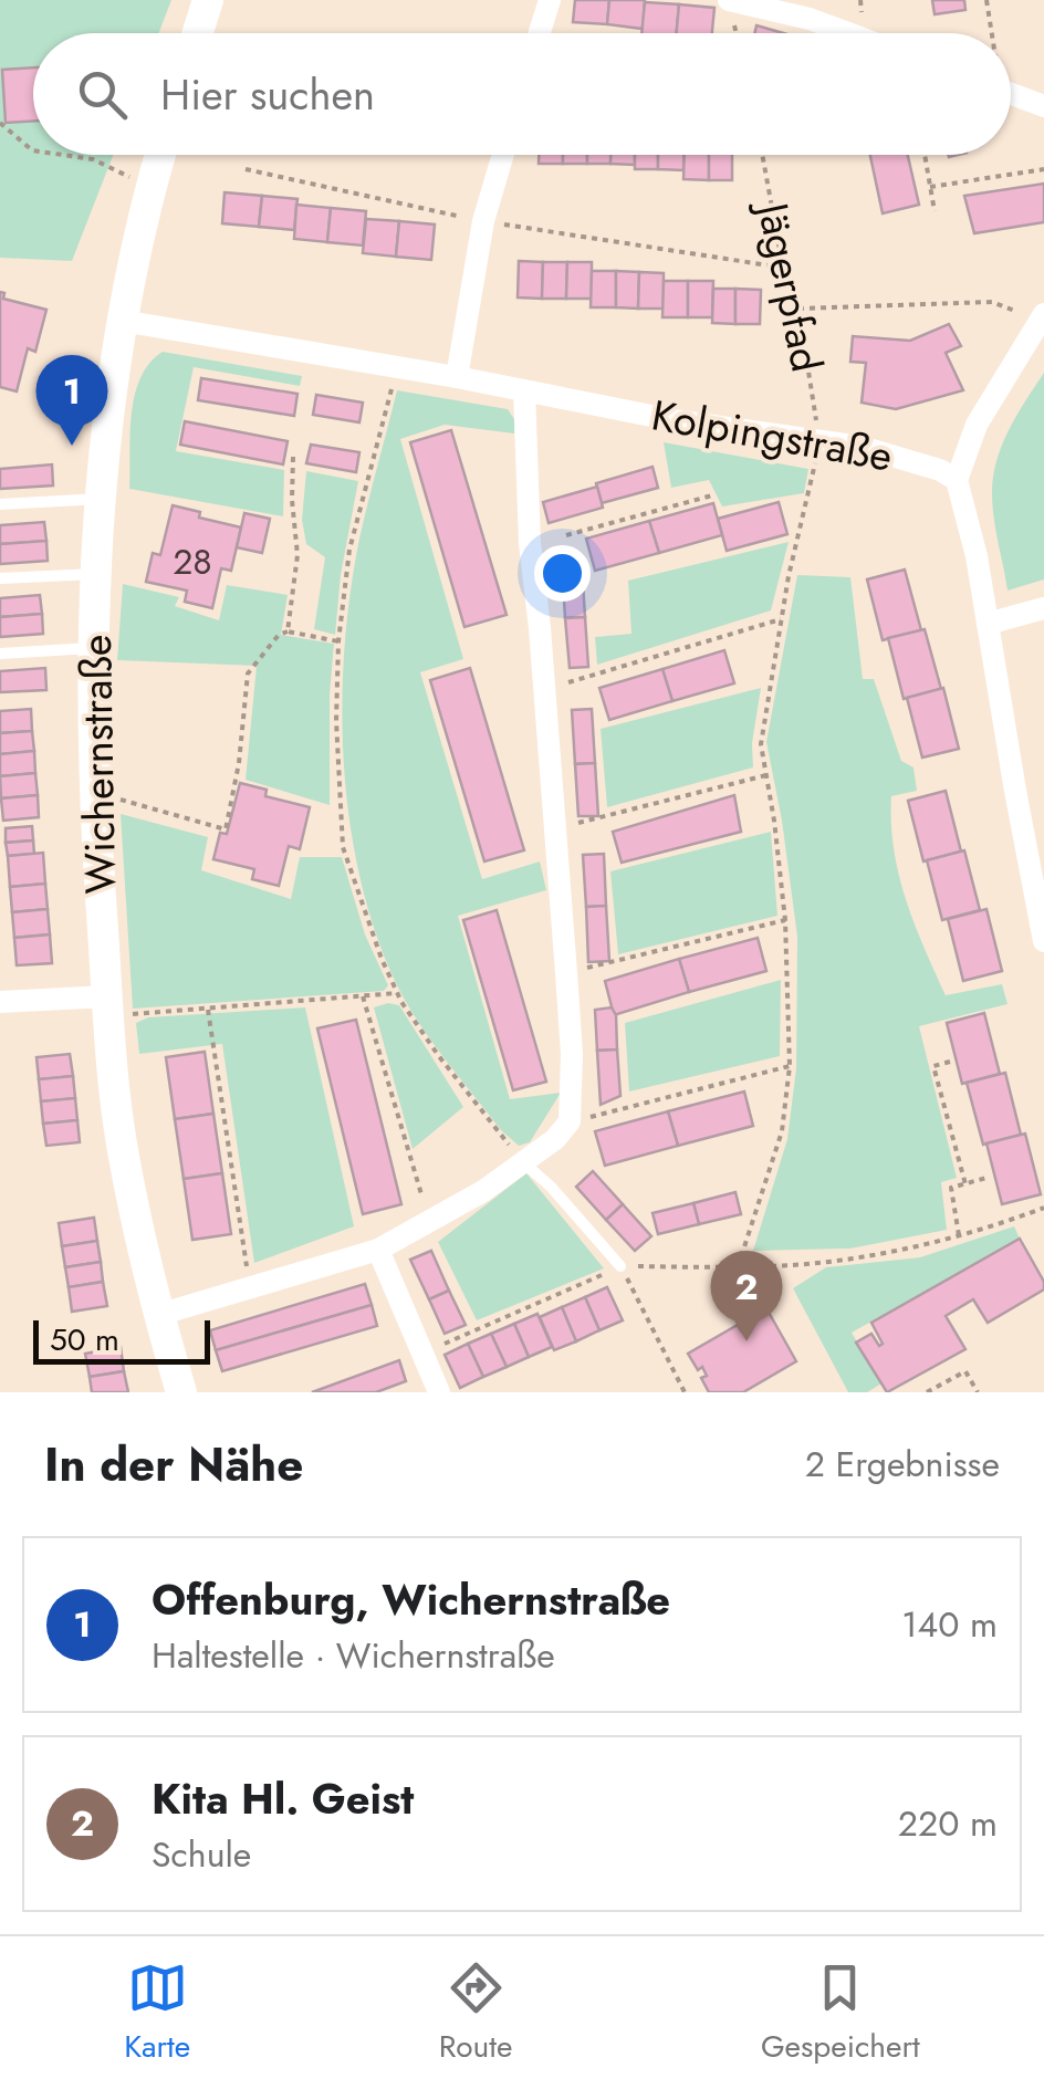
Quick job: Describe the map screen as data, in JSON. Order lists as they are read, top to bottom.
{
  "streets": {
    "street": ["Kolpingstraße", "Wichernstraße"],
    "path": ["Jägerpfad"]
  },
  "crossings": [
    ["Jägerpfad", "Kolpingstraße"],
    ["Kolpingstraße", "Wichernstraße"]
  ],
  "house_numbers": ["28"],
  "scale_bar": "50 m",
  "page": {
    "search": "Hier suchen",
    "pins": ["1", "2"],
    "scale": "50 m",
    "heading": ["In der Nähe", "2 Ergebnisse"],
    "list": [
      {
        "mark": "1",
        "name": "Offenburg, Wichernstraße",
        "note": "Haltestelle · Wichernstraße",
        "value": "140 m"
      },
      {
        "mark": "2",
        "name": "Kita Hl. Geist",
        "note": "Schule",
        "value": "220 m"
      }
    ],
    "nav": ["Karte", "Route", "Gespeichert"]
  }
}
